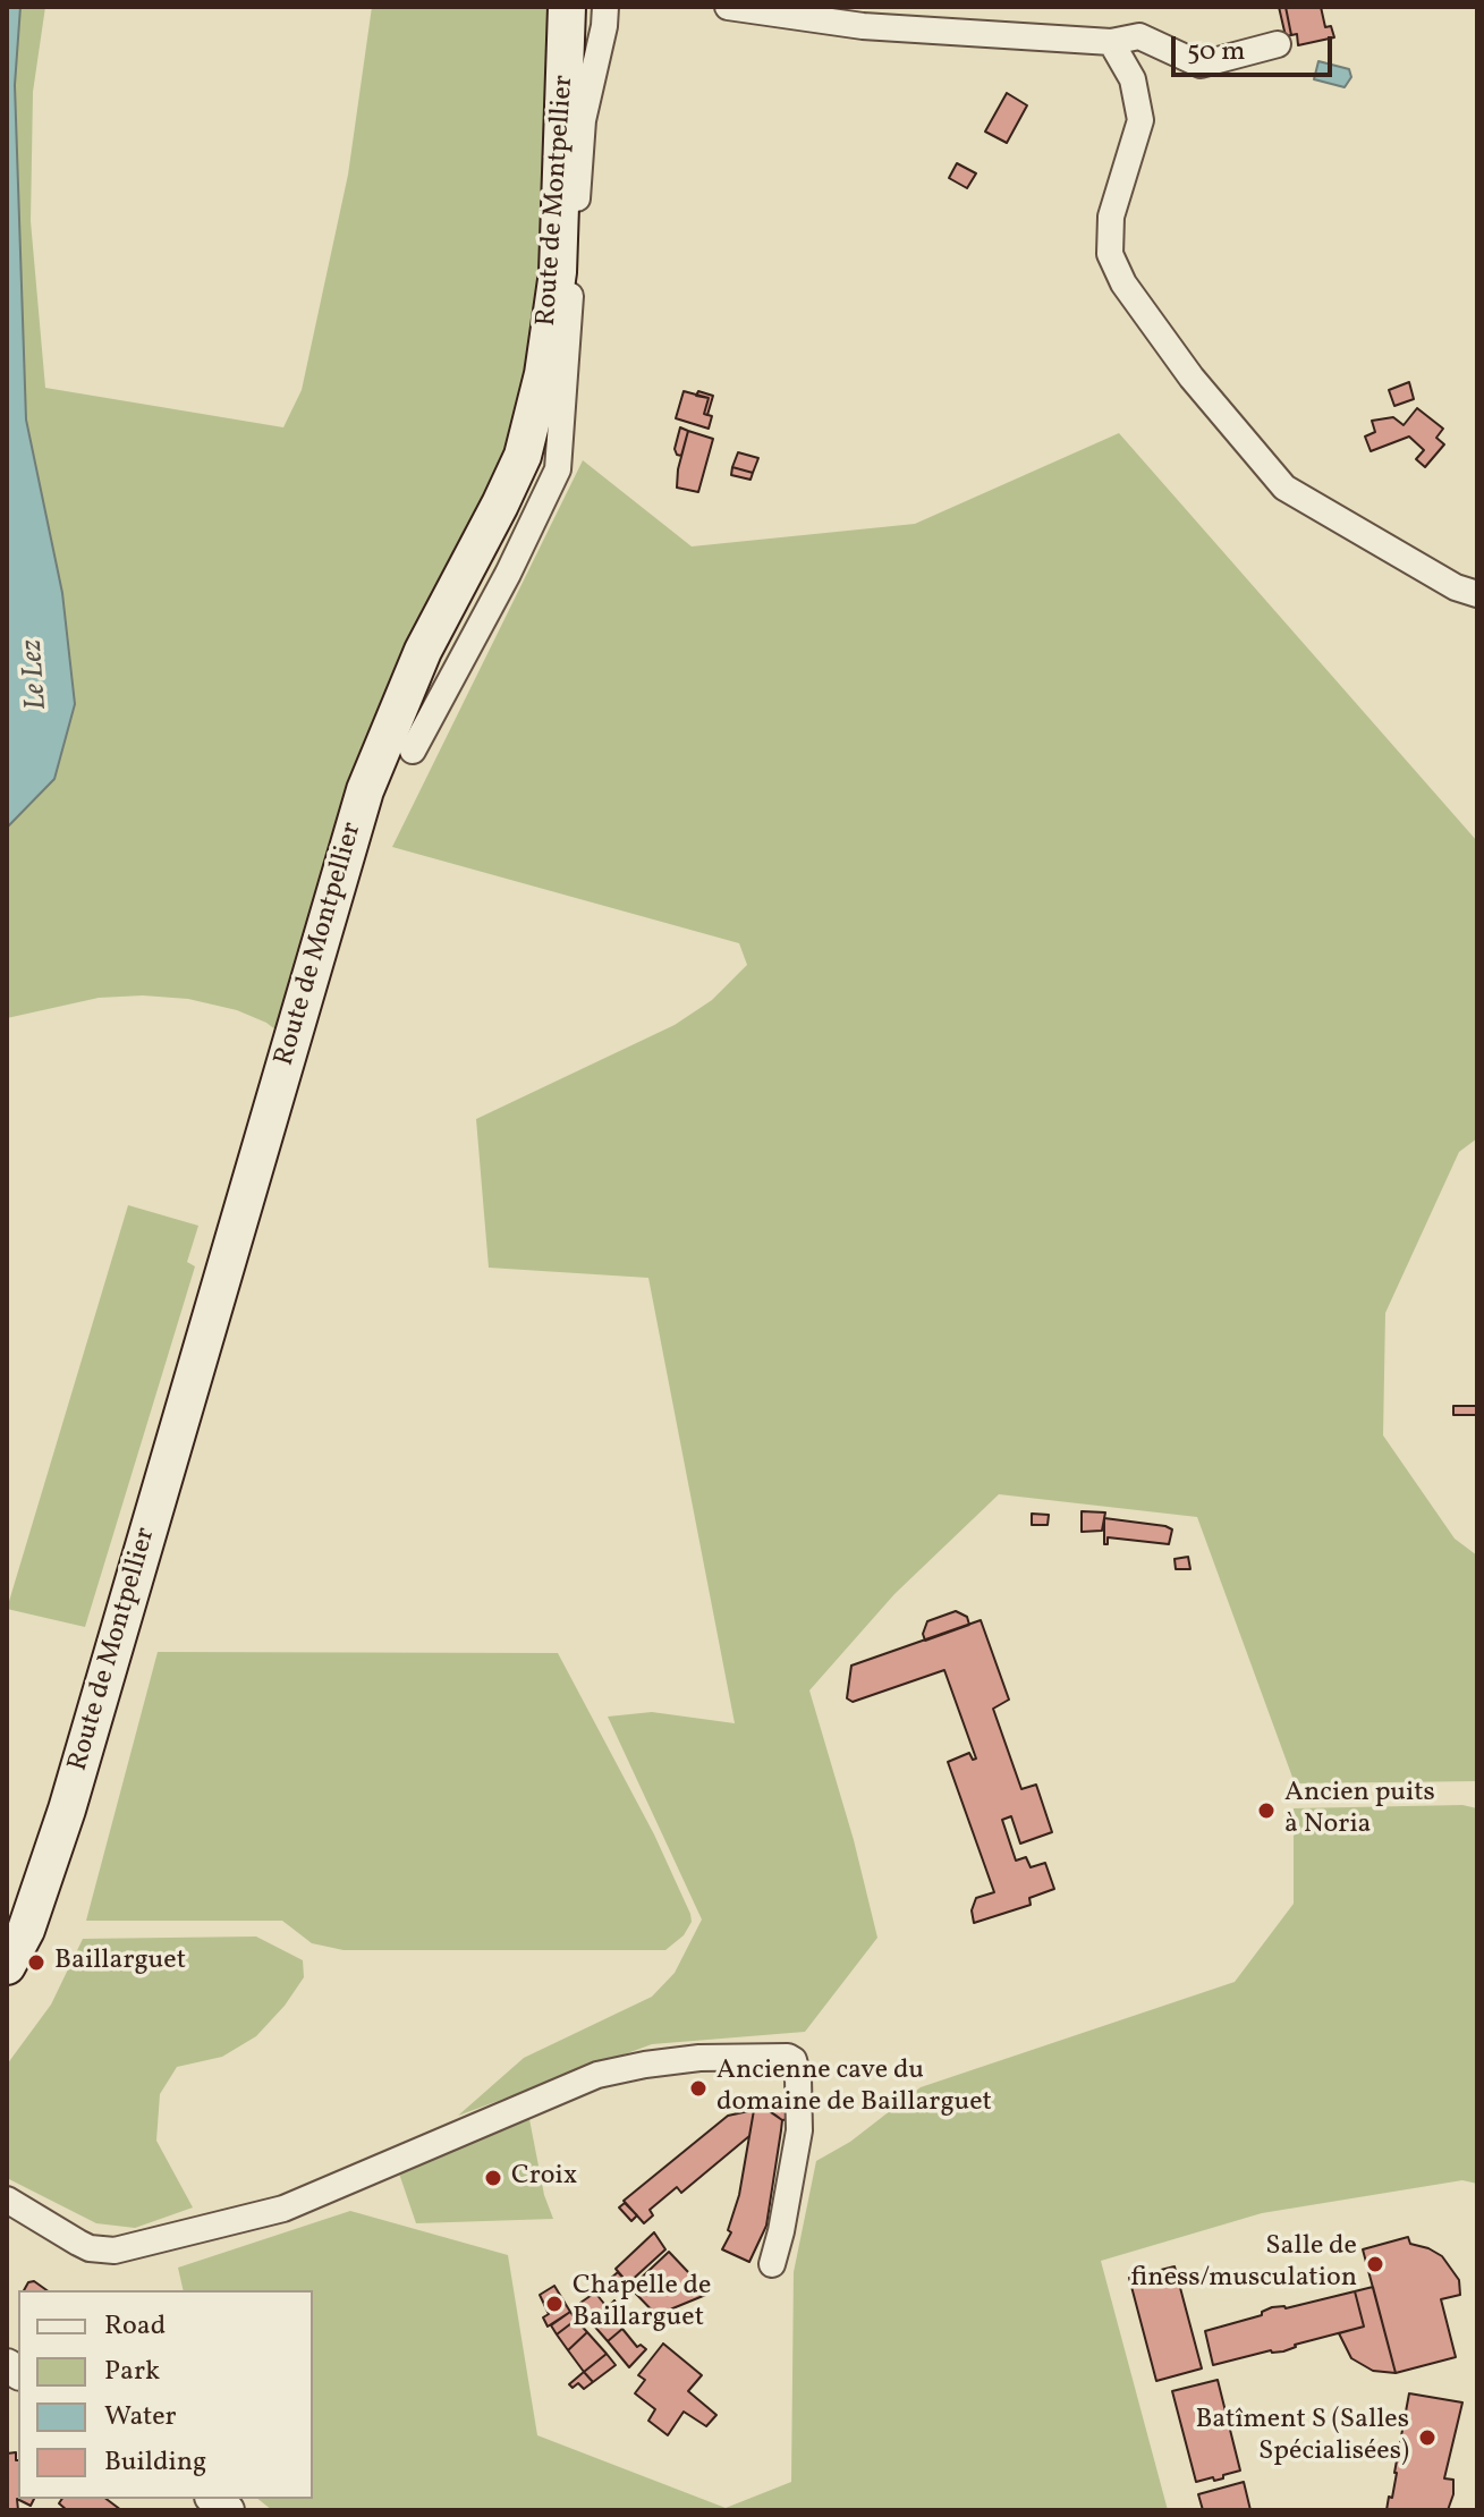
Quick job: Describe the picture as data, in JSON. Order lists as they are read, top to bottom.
{
  "streets": {
    "main road": ["Route de Montpellier"]
  },
  "water": ["Le Lez"],
  "places": [
    "Ancien puits à Noria",
    "Baillarguet",
    "Ancienne cave du domaine de Baillarguet",
    "Croix",
    "Salle de finess/musculation",
    "Chapelle de Baillarguet",
    "Batîment S (Salles Spécialisées)"
  ],
  "legend": [
    "Road",
    "Park",
    "Water",
    "Building"
  ],
  "scale_bar": "50 m"
}
